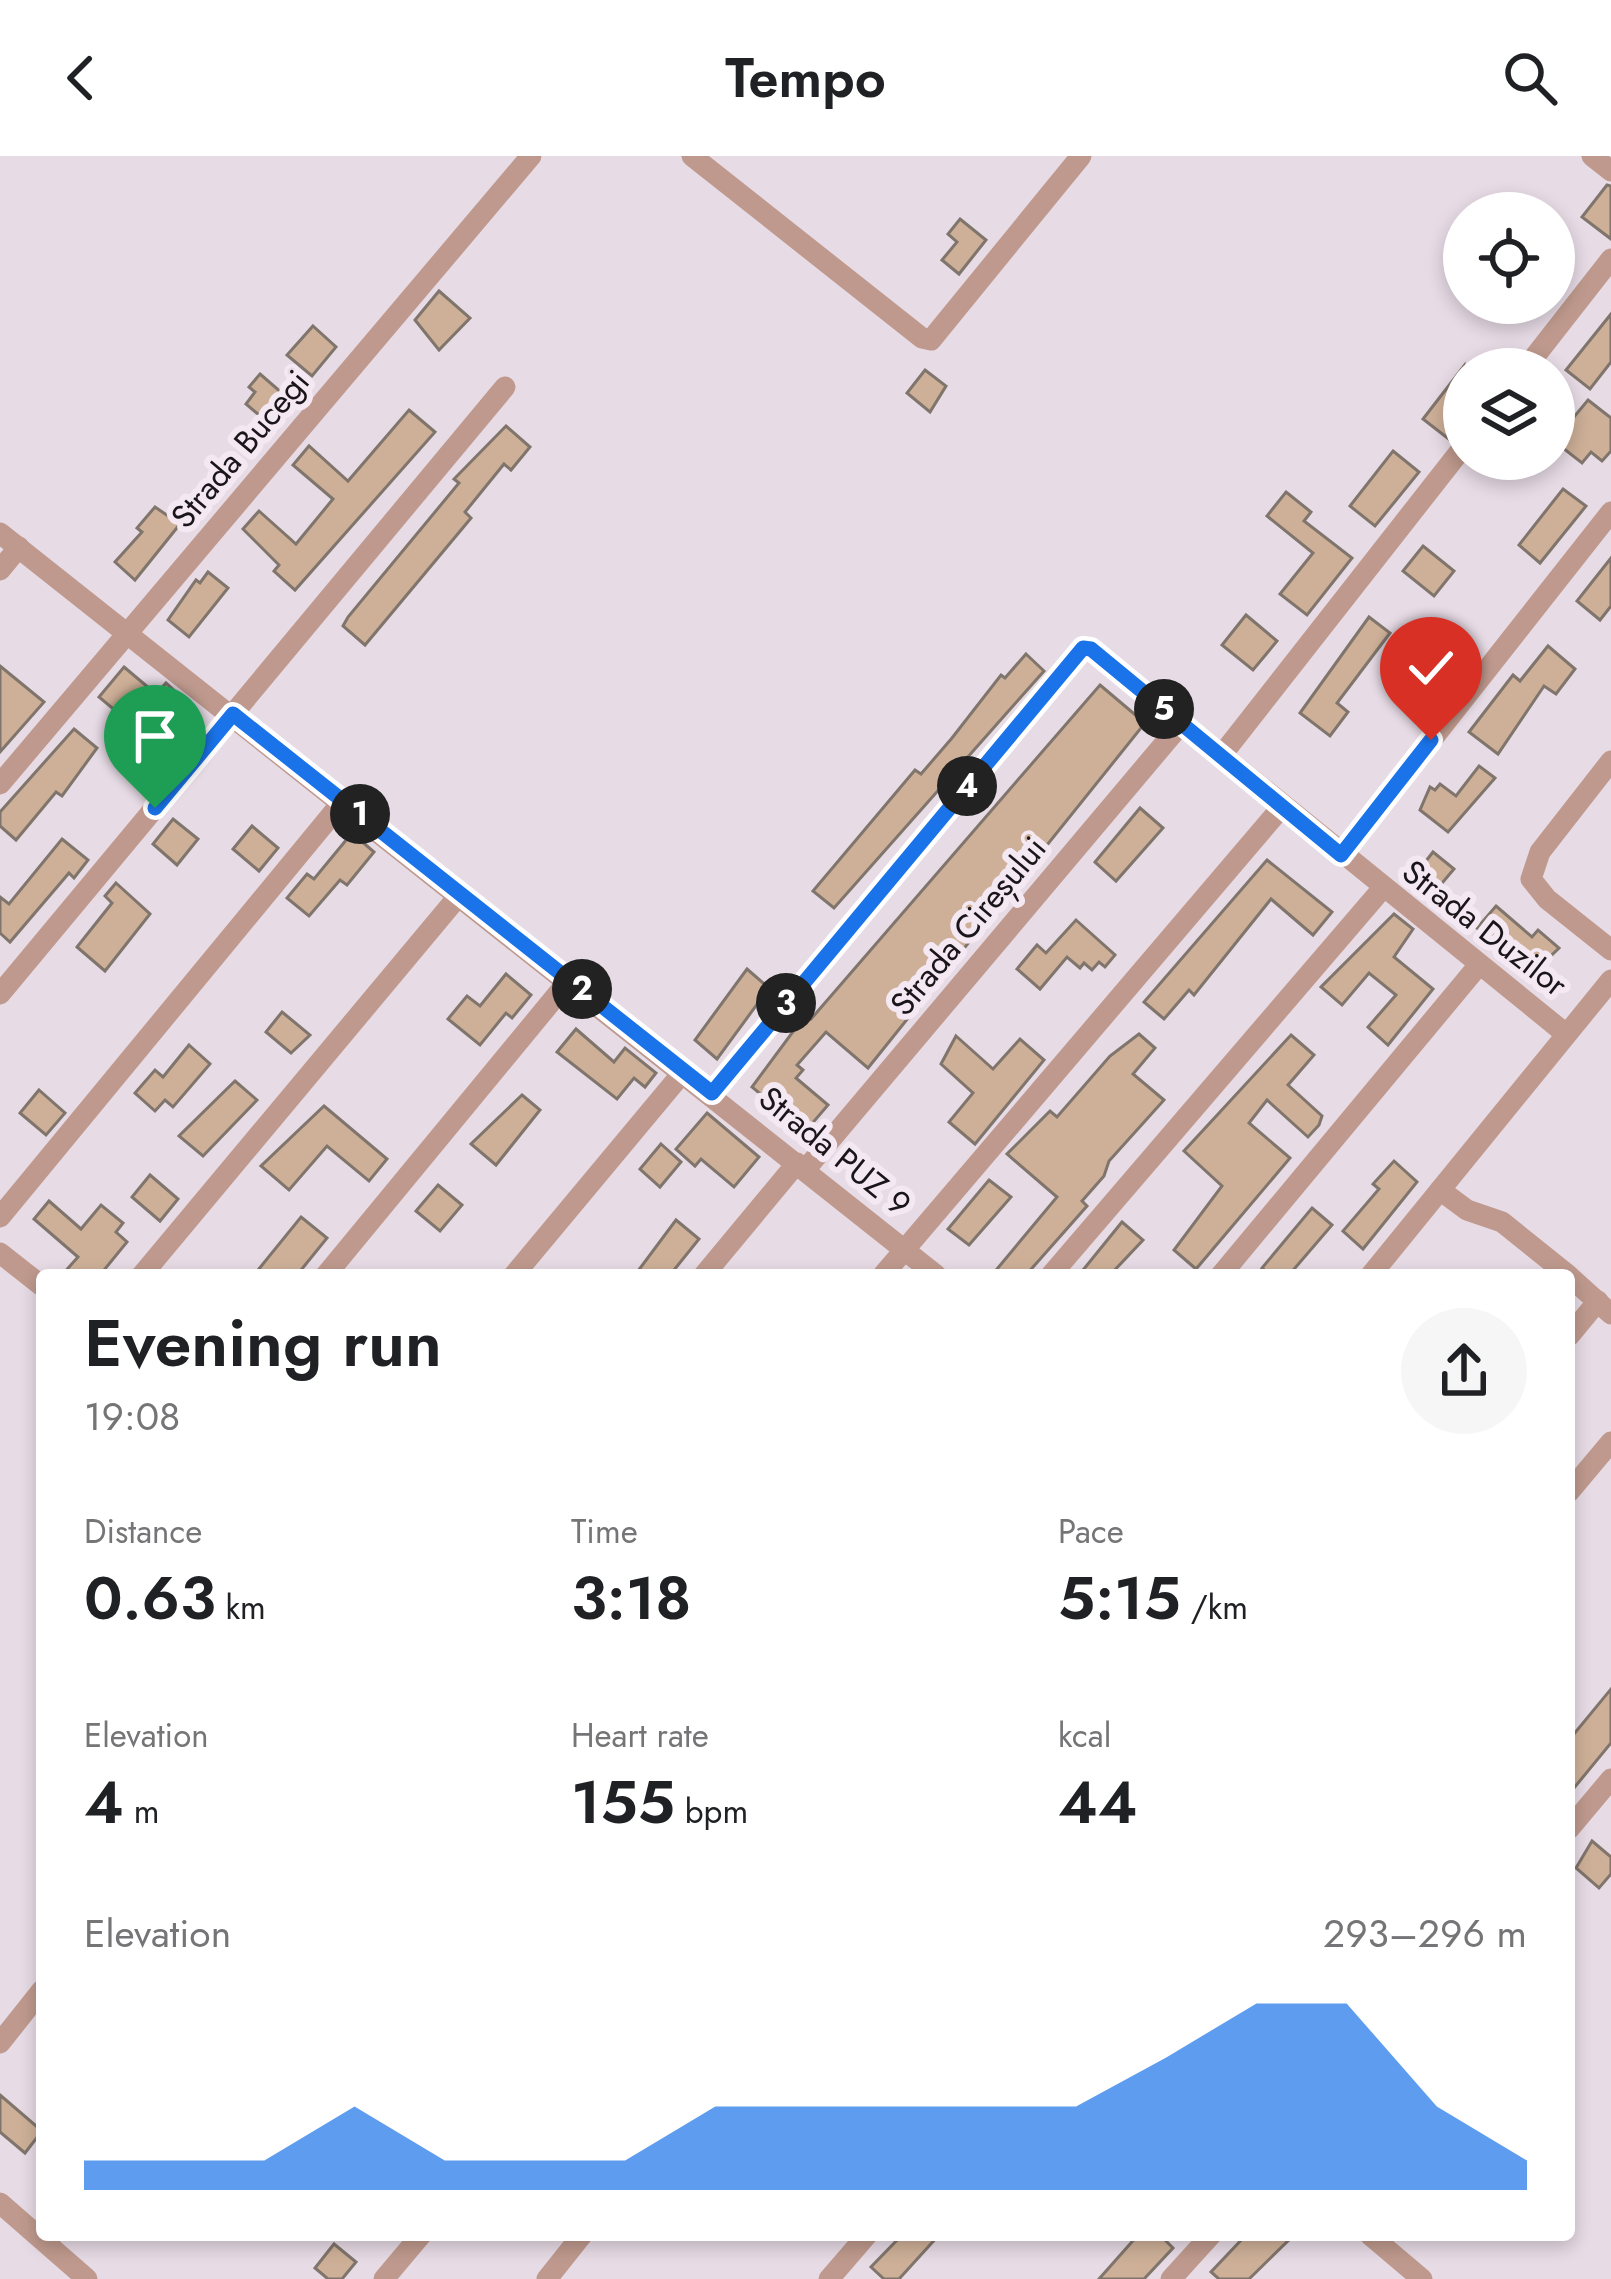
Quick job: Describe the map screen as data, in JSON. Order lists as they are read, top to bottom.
{
  "streets": {
    "street": [
      "Strada Bucegi",
      "Strada Cireșului",
      "Strada Duzilor",
      "Strada PUZ 9"
    ]
  },
  "crossings": [
    ["Strada Bucegi", "Strada PUZ 9"],
    ["Strada Cireșului", "Strada Duzilor"],
    ["Strada Cireșului", "Strada PUZ 9"],
    ["Strada Duzilor", "Strada PUZ 9"]
  ],
  "page": {
    "header": "Tempo",
    "pins": [
      "5",
      "4",
      "1",
      "2",
      "3"
    ],
    "heading": ["Evening run", "19:08"],
    "stats": [
      ["Distance", "0.63 km"],
      ["Time", "3:18"],
      ["Pace", "5:15 /km"],
      ["Elevation", "4 m"],
      ["Heart rate", "155 bpm"],
      ["kcal", "44"]
    ],
    "chart": ["Elevation", "293–296 m"]
  }
}
